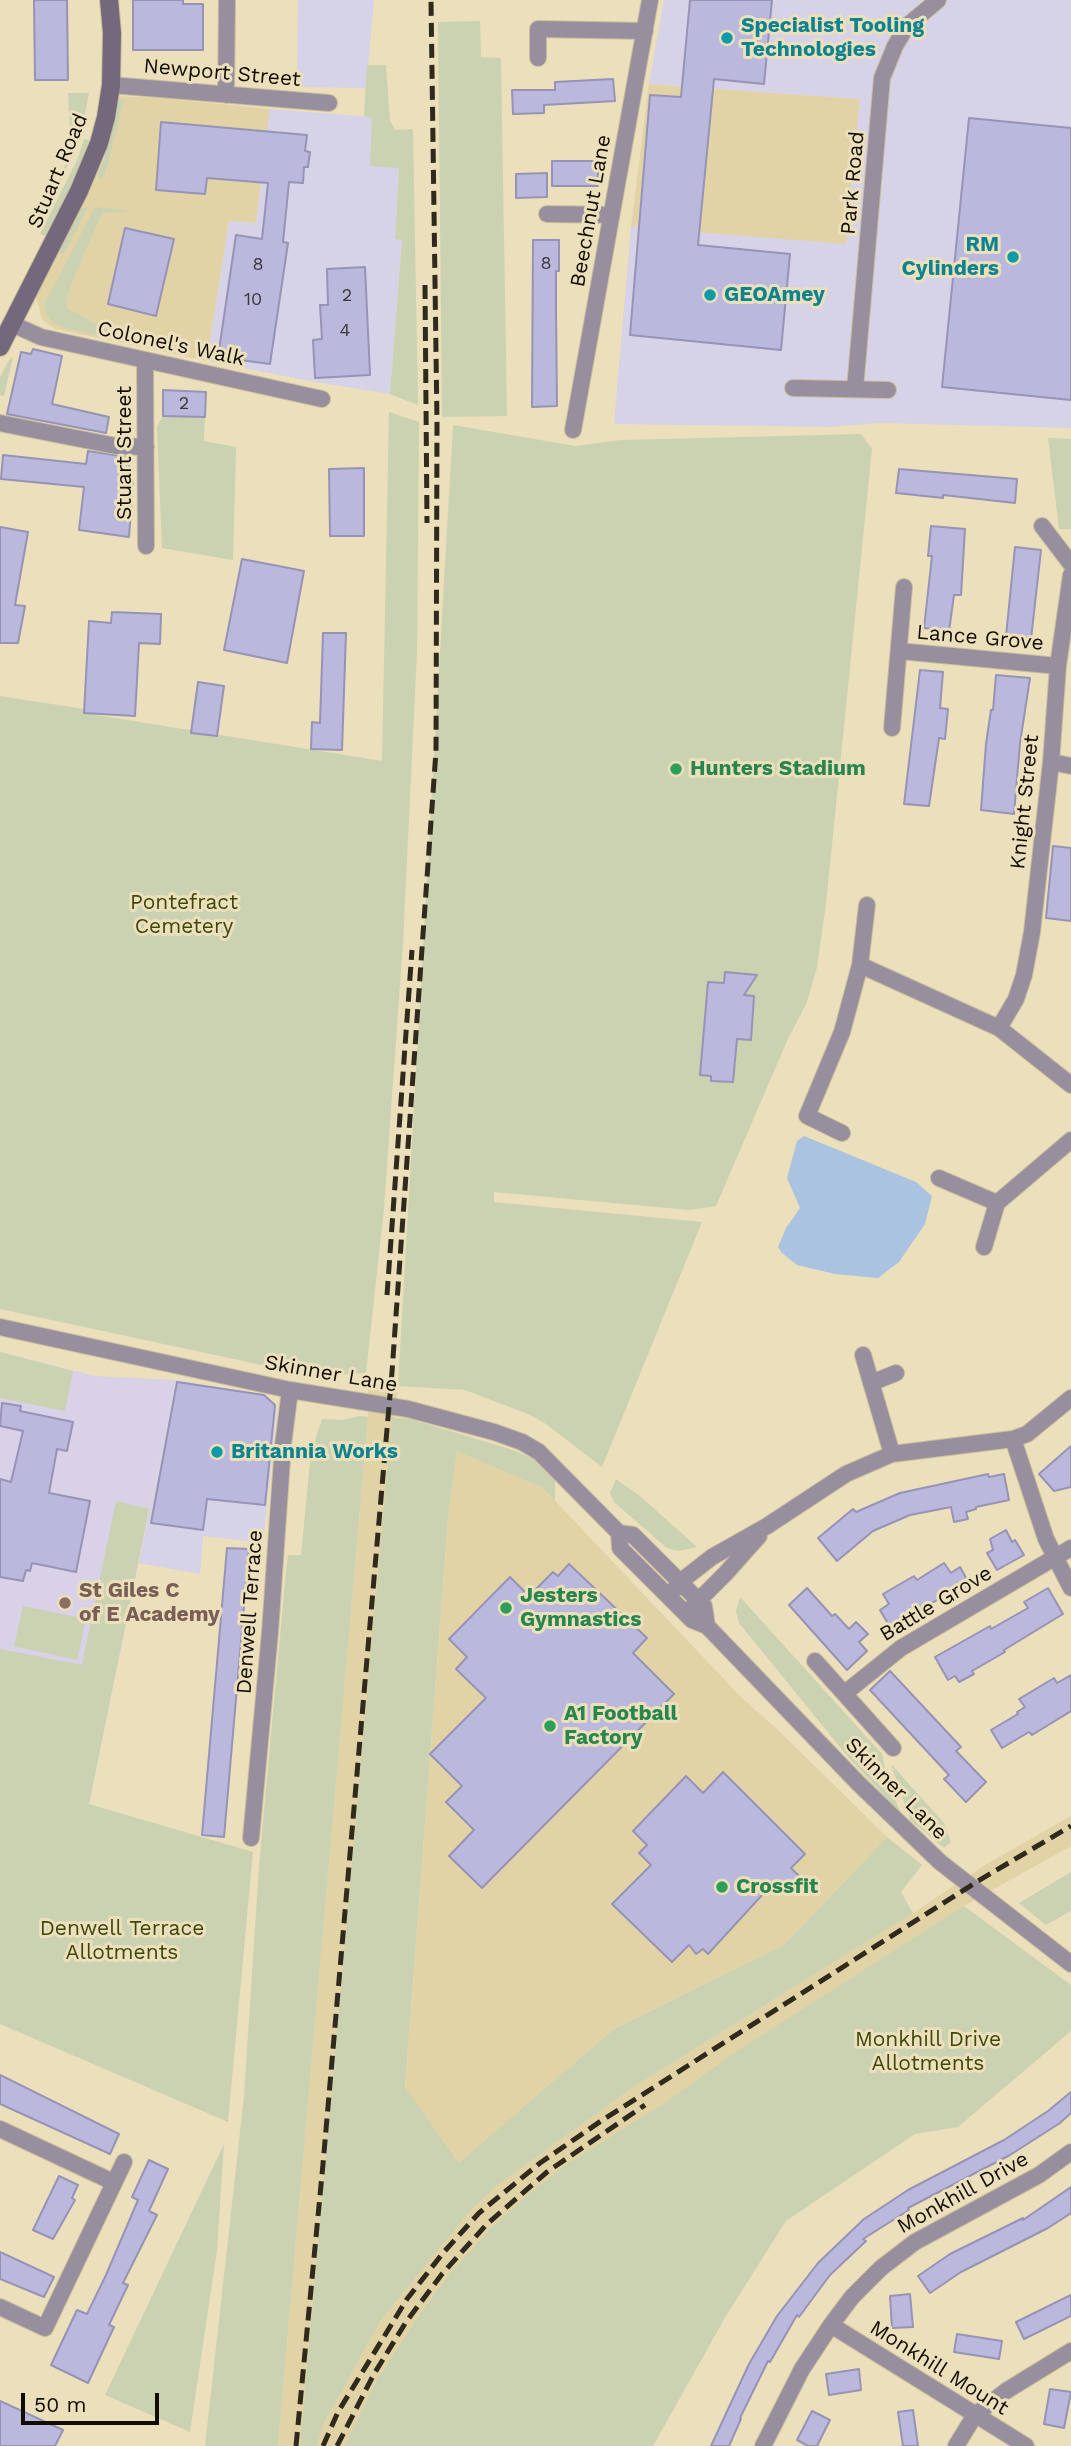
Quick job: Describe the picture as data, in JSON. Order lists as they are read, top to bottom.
{
  "streets": {
    "street": [
      "Newport Street",
      "Stuart Road",
      "Park Road",
      "Beechnut Lane",
      "Colonel's Walk",
      "Stuart Street",
      "Lance Grove",
      "Knight Street",
      "Skinner Lane",
      "Battle Grove",
      "Denwell Terrace",
      "Monkhill Drive",
      "Monkhill Mount"
    ]
  },
  "crossings": [
    ["Newport Street", "Stuart Road"],
    ["Stuart Road", "Colonel's Walk"],
    ["Colonel's Walk", "Stuart Street"],
    ["Lance Grove", "Knight Street"],
    ["Skinner Lane", "Denwell Terrace"],
    ["Monkhill Drive", "Monkhill Mount"]
  ],
  "parks": ["Pontefract Cemetery", "Denwell Terrace Allotments", "Monkhill Drive Allotments"],
  "places": [
    "Specialist Tooling Technologies",
    "RM Cylinders",
    "GEOAmey",
    "Hunters Stadium",
    "Britannia Works",
    "St Giles C of E Academy",
    "Jesters Gymnastics",
    "A1 Football Factory",
    "Crossfit"
  ],
  "house_numbers": [
    "8",
    "8",
    "2",
    "10",
    "4",
    "2"
  ],
  "scale_bar": "50 m"
}
